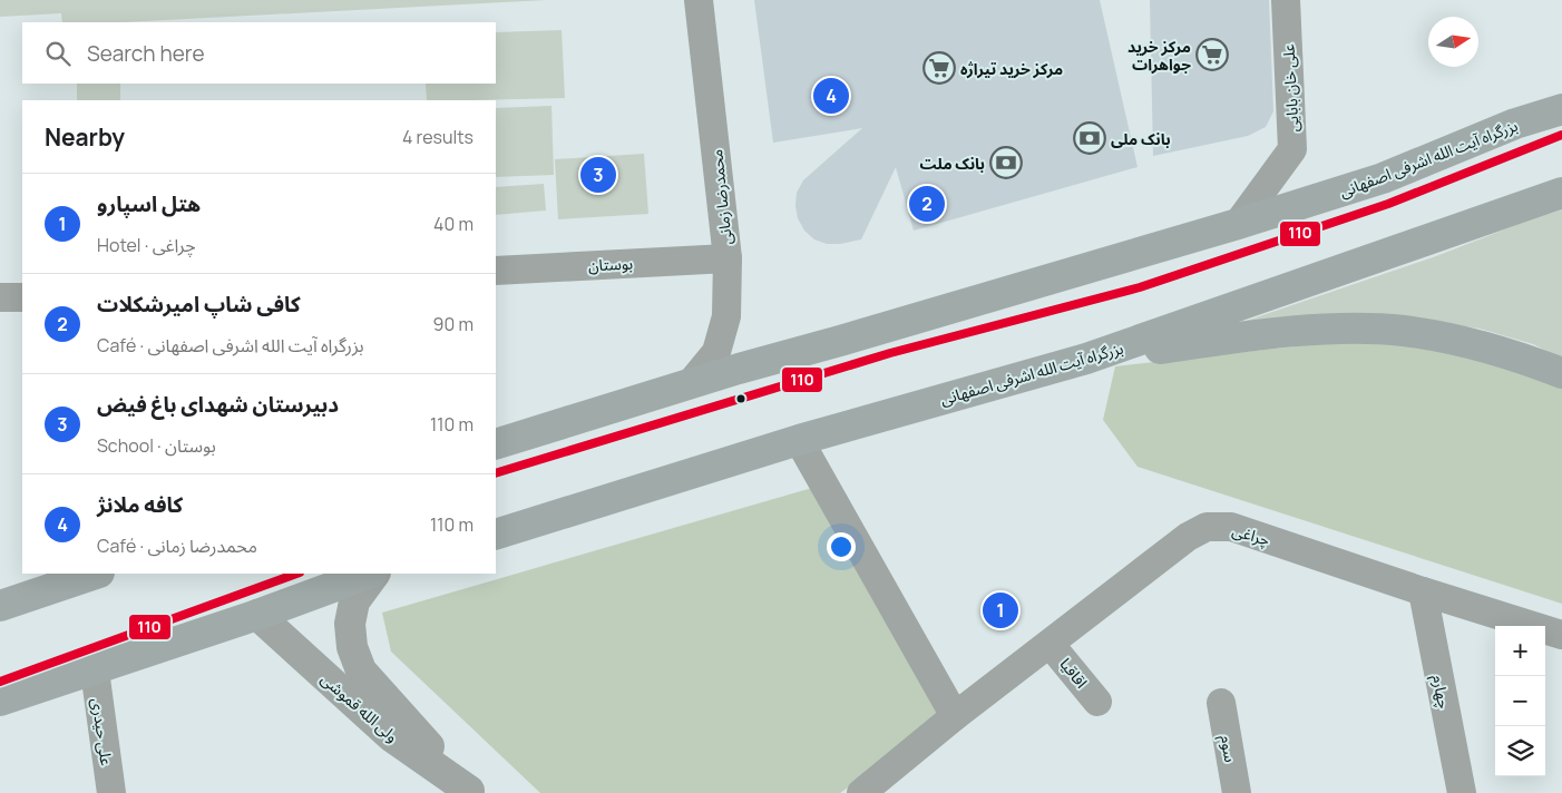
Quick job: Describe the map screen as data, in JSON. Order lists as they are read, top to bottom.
{
  "streets": {
    "highway": ["بزرگراه آیت الله اشرفی اصفهانی"],
    "street": [
      "علی خان بابایی",
      "محمدرضا زمانی",
      "بوستان",
      "چراغی",
      "اقاقیا",
      "چهارم",
      "ولی الله قموشی",
      "علی حیدری",
      "سوم"
    ]
  },
  "crossings": [
    ["علی خان بابایی", "بزرگراه آیت الله اشرفی اصفهانی"],
    ["بزرگراه آیت الله اشرفی اصفهانی", "محمدرضا زمانی"],
    ["محمدرضا زمانی", "بوستان"],
    ["چراغی", "اقاقیا"],
    ["چراغی", "چهارم"]
  ],
  "places": {
    "supermarket": ["مرکز خرید جواهرات", "مرکز خرید تیراژه"],
    "bank": ["بانک ملی", "بانک ملت"]
  },
  "lines": ["transit line 110"],
  "north": "right",
  "page": {
    "search": "Search here",
    "pins": [
      "4",
      "3",
      "2",
      "1"
    ],
    "heading": ["Nearby", "4 results"],
    "list": [
      {
        "mark": "1",
        "name": "هتل اسپارو",
        "note": "Hotel · چراغی",
        "value": "40 m"
      },
      {
        "mark": "2",
        "name": "کافی شاپ امیرشکلات",
        "note": "Café · بزرگراه آیت الله اشرفی اصفهانی",
        "value": "90 m"
      },
      {
        "mark": "3",
        "name": "دبیرستان شهدای باغ فیض",
        "note": "School · بوستان",
        "value": "110 m"
      },
      {
        "mark": "4",
        "name": "کافه ملانژ",
        "note": "Café · محمدرضا زمانی",
        "value": "110 m"
      }
    ],
    "map_buttons": ["+", "−"]
  }
}
